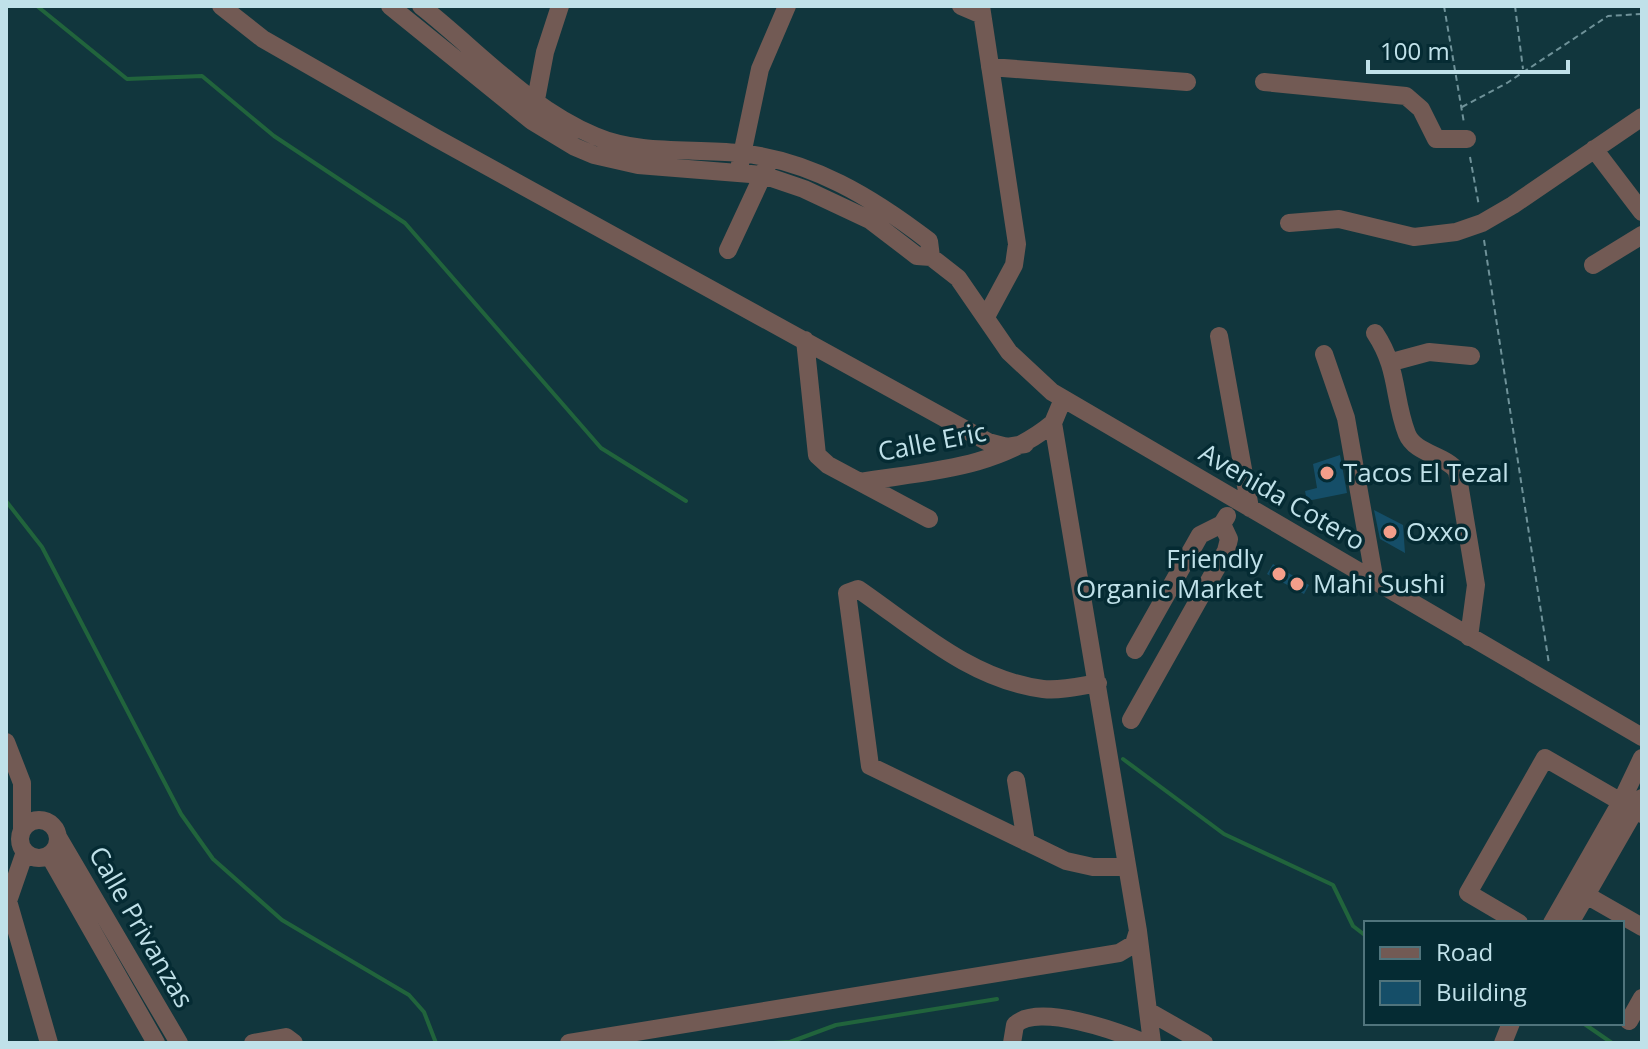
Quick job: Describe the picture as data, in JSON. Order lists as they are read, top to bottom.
{
  "streets": {
    "street": ["Calle Eric", "Avenida Cotero", "Calle Privanzas"]
  },
  "places": [
    "Tacos El Tezal",
    "Oxxo",
    "Friendly Organic Market",
    "Mahi Sushi"
  ],
  "legend": ["Road", "Building"],
  "scale_bar": "100 m"
}
